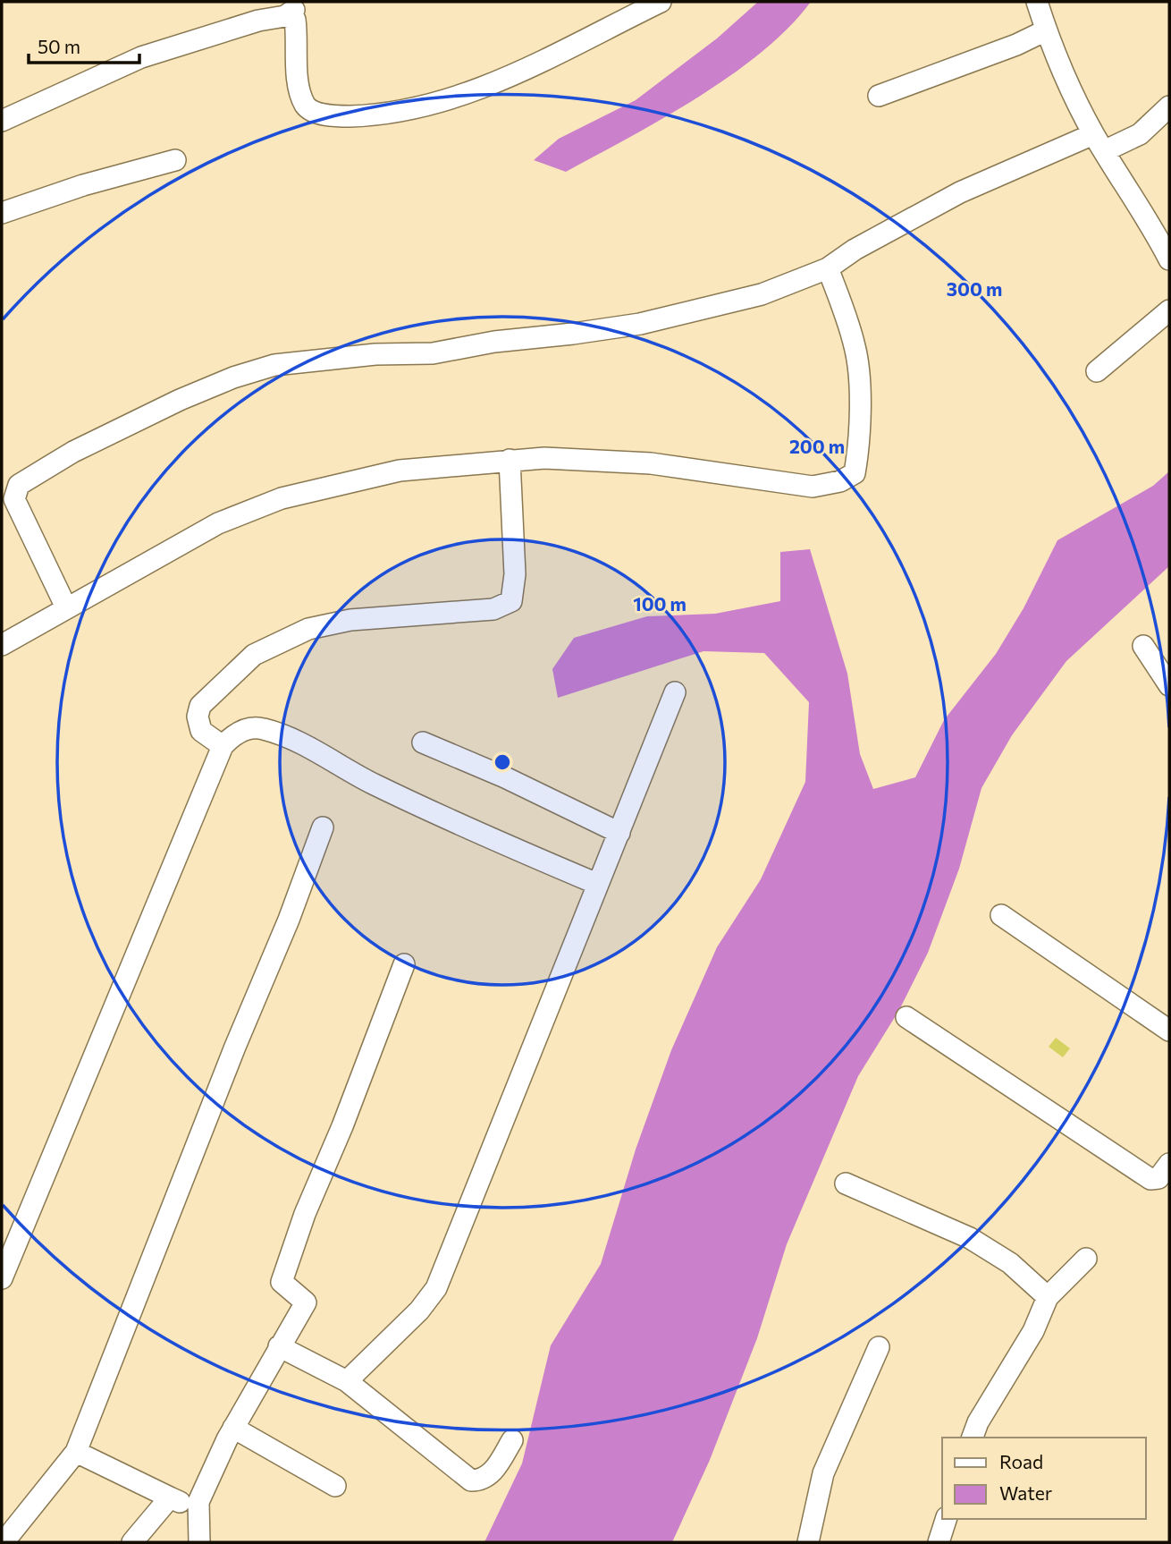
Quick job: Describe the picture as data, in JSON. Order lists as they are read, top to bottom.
{
  "legend": ["Road", "Water"],
  "scale_bar": "50 m",
  "rings": ["300 m", "200 m", "100 m"]
}
